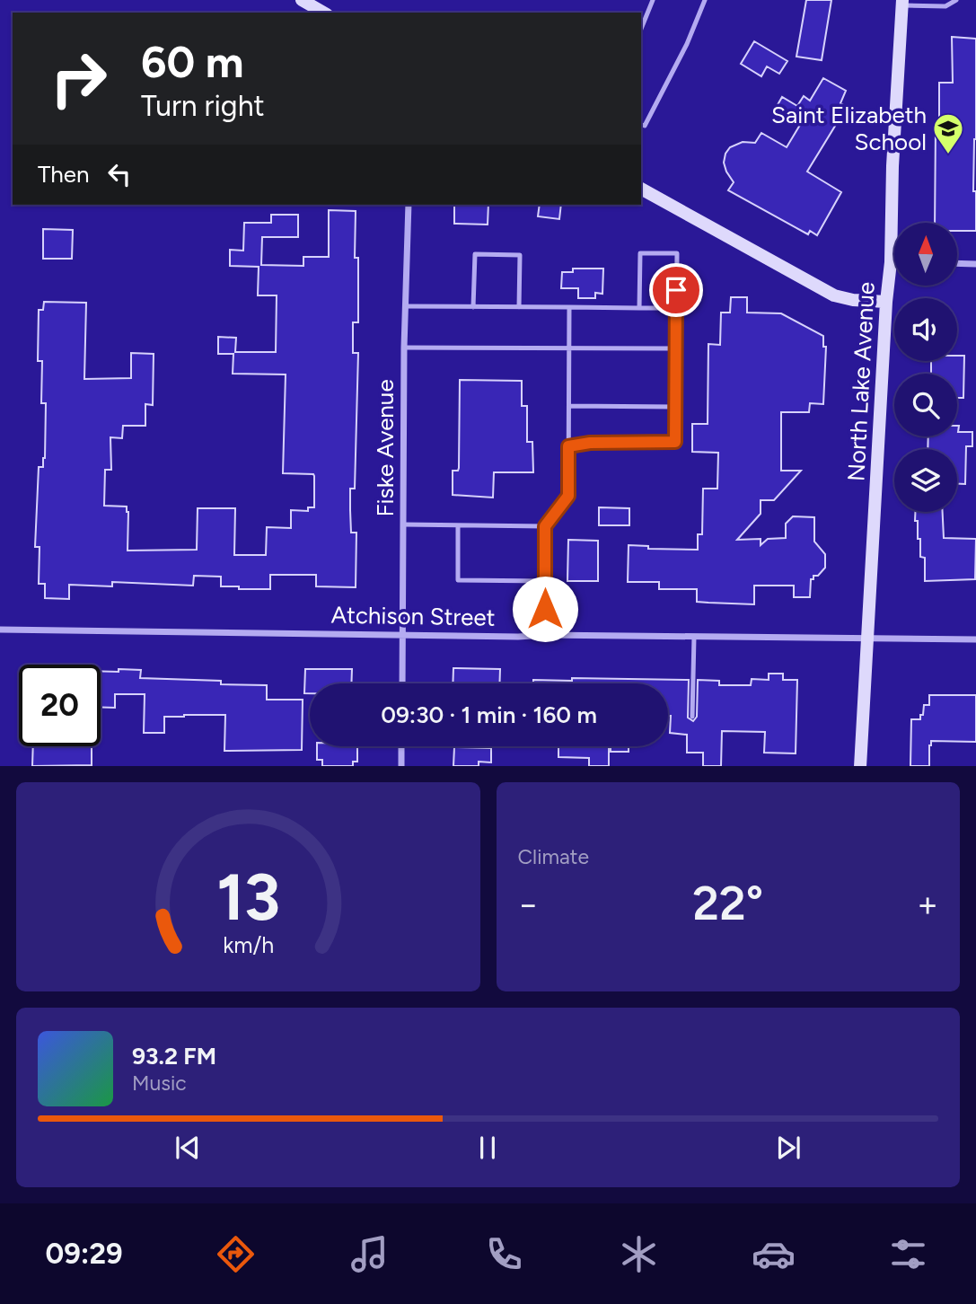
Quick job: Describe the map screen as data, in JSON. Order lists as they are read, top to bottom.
{
  "streets": {
    "main road": ["North Lake Avenue"],
    "street": ["Fiske Avenue", "Atchison Street"]
  },
  "crossings": [
    ["North Lake Avenue", "Atchison Street"],
    ["Fiske Avenue", "Atchison Street"]
  ],
  "places": {
    "school or university": ["Saint Elizabeth School"]
  },
  "north": "top",
  "page": {
    "turn": ["60 m", "Turn right"],
    "then": "Then",
    "limit": "20",
    "trip": "09:30 · 1 min · 160 m",
    "tile": "Climate",
    "heat": ["−", "22°", "+"],
    "song": ["93.2 FM", "Music"],
    "tabs": "09:29",
    "gauge": ["13", "km/h"]
  }
}
